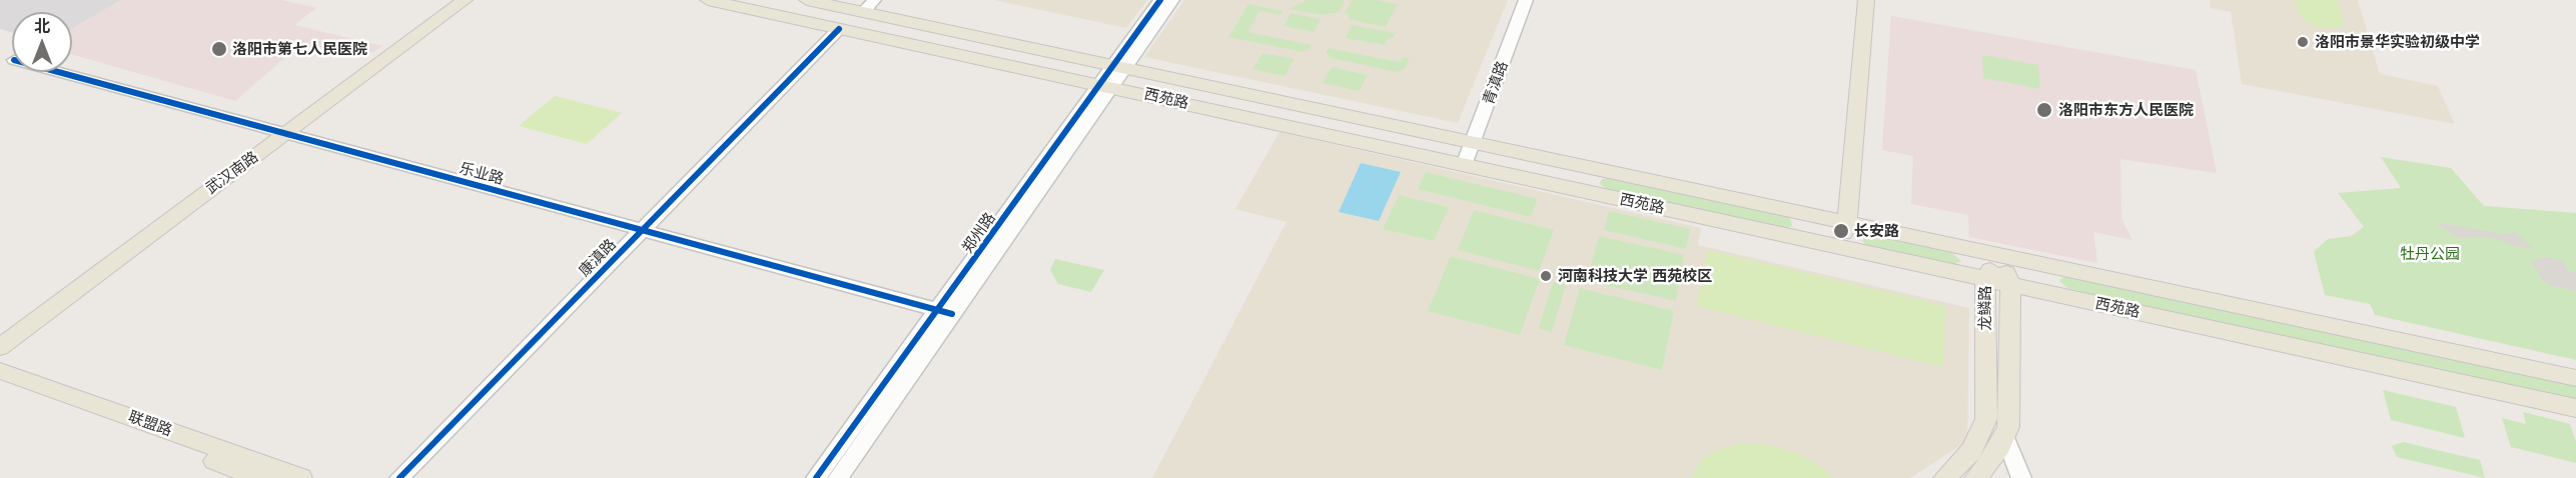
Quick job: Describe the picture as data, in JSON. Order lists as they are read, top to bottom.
{
  "streets": {
    "main road": [
      "西苑路",
      "武汉南路",
      "龙鳞路",
      "联盟路"
    ],
    "street": [
      "青滇路",
      "乐业路",
      "郑州路",
      "康滇路"
    ]
  },
  "crossings": [
    ["青滇路", "西苑路"],
    ["西苑路", "郑州路"],
    ["西苑路", "康滇路"],
    ["西苑路", "龙鳞路"],
    ["武汉南路", "乐业路"],
    ["乐业路", "郑州路"],
    ["乐业路", "康滇路"]
  ],
  "parks": ["牡丹公园"],
  "places": [
    "洛阳市景华实验初级中学",
    "洛阳市第七人民医院",
    "洛阳市东方人民医院",
    "长安路",
    "河南科技大学 西苑校区"
  ],
  "north": "top"
}
